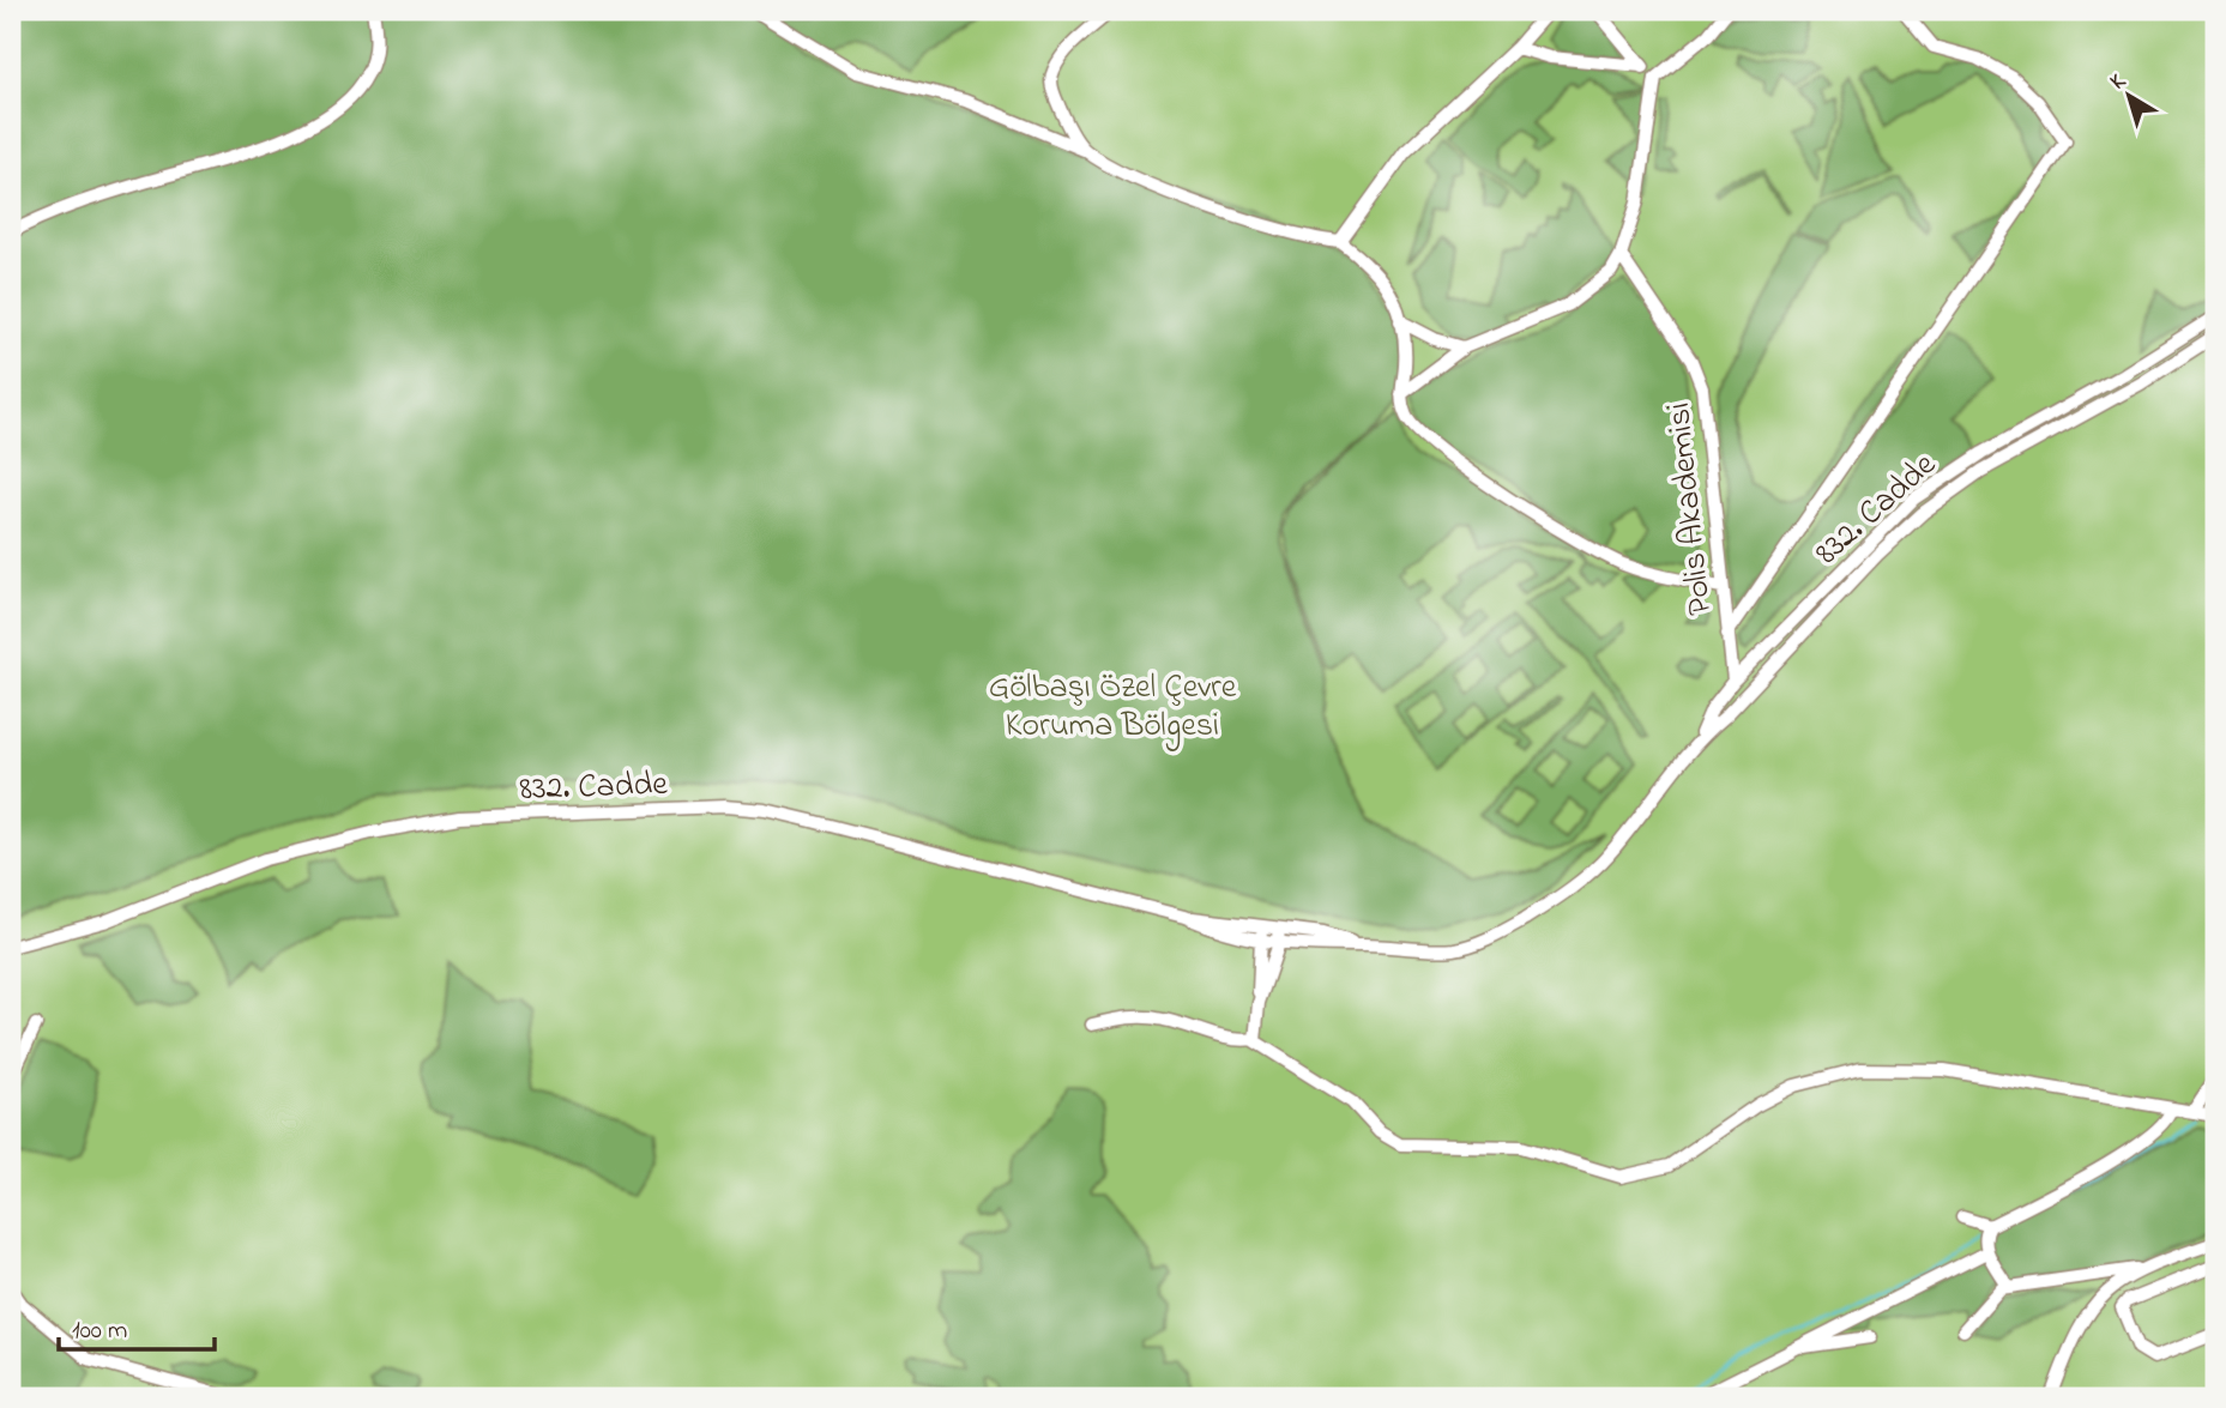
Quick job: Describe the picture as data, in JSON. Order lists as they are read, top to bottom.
{
  "streets": {
    "street": ["832. Cadde", "Polis Akademisi"]
  },
  "crossings": [
    ["832. Cadde", "Polis Akademisi"]
  ],
  "parks": ["Gölbaşı Özel Çevre Koruma Bölgesi"],
  "scale_bar": "100 m",
  "north": "top left"
}
